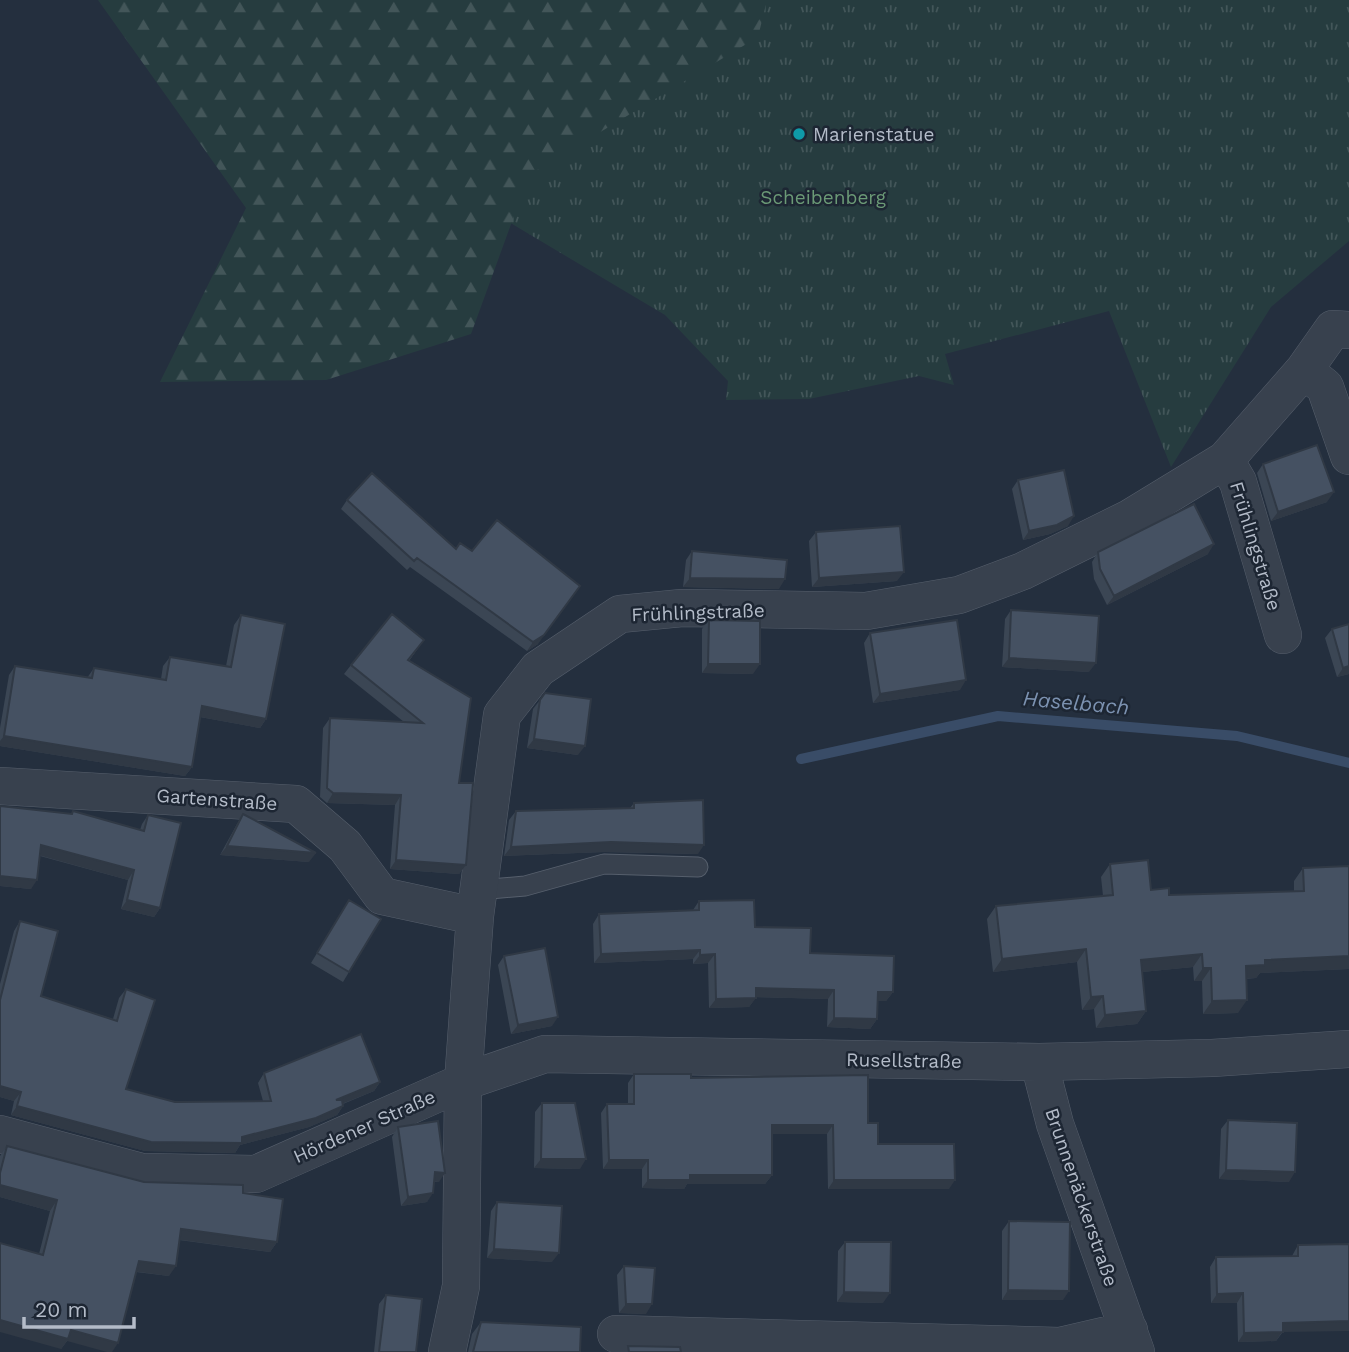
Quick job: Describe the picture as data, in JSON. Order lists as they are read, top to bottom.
{
  "streets": {
    "street": [
      "Frühlingstraße",
      "Gartenstraße",
      "Rusellstraße",
      "Hördener Straße",
      "Brunnenäckerstraße"
    ]
  },
  "crossings": [
    ["Frühlingstraße", "Gartenstraße"],
    ["Frühlingstraße", "Rusellstraße"],
    ["Frühlingstraße", "Hördener Straße"],
    ["Rusellstraße", "Hördener Straße"],
    ["Rusellstraße", "Brunnenäckerstraße"]
  ],
  "water": ["Haselbach"],
  "parks": ["Scheibenberg"],
  "places": ["Marienstatue"],
  "scale_bar": "20 m"
}
